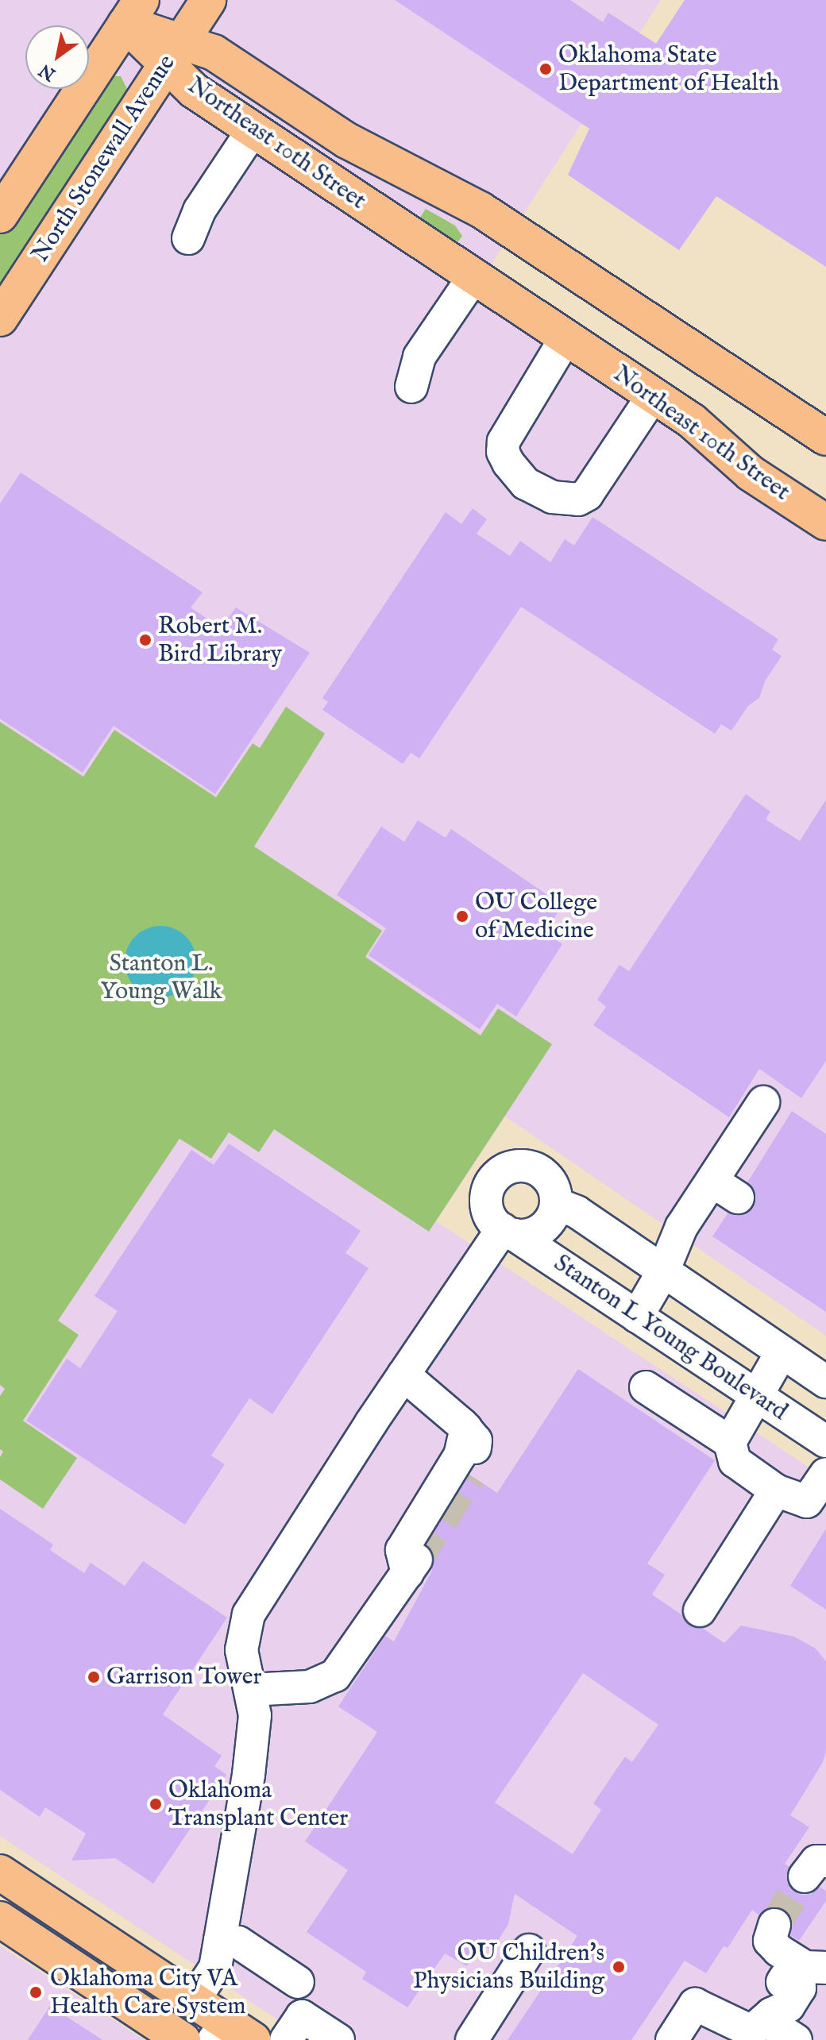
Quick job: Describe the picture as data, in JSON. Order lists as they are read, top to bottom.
{
  "streets": {
    "main road": ["Northeast 10th Street", "North Stonewall Avenue"],
    "street": ["Stanton L Young Boulevard"]
  },
  "crossings": [
    ["Northeast 10th Street", "North Stonewall Avenue"]
  ],
  "parks": ["Stanton L. Young Walk"],
  "places": [
    "Oklahoma State Department of Health",
    "Robert M. Bird Library",
    "OU College of Medicine",
    "Garrison Tower",
    "Oklahoma Transplant Center",
    "OU Children's Physicians Building",
    "Oklahoma City VA Health Care System"
  ],
  "north": "bottom left"
}
